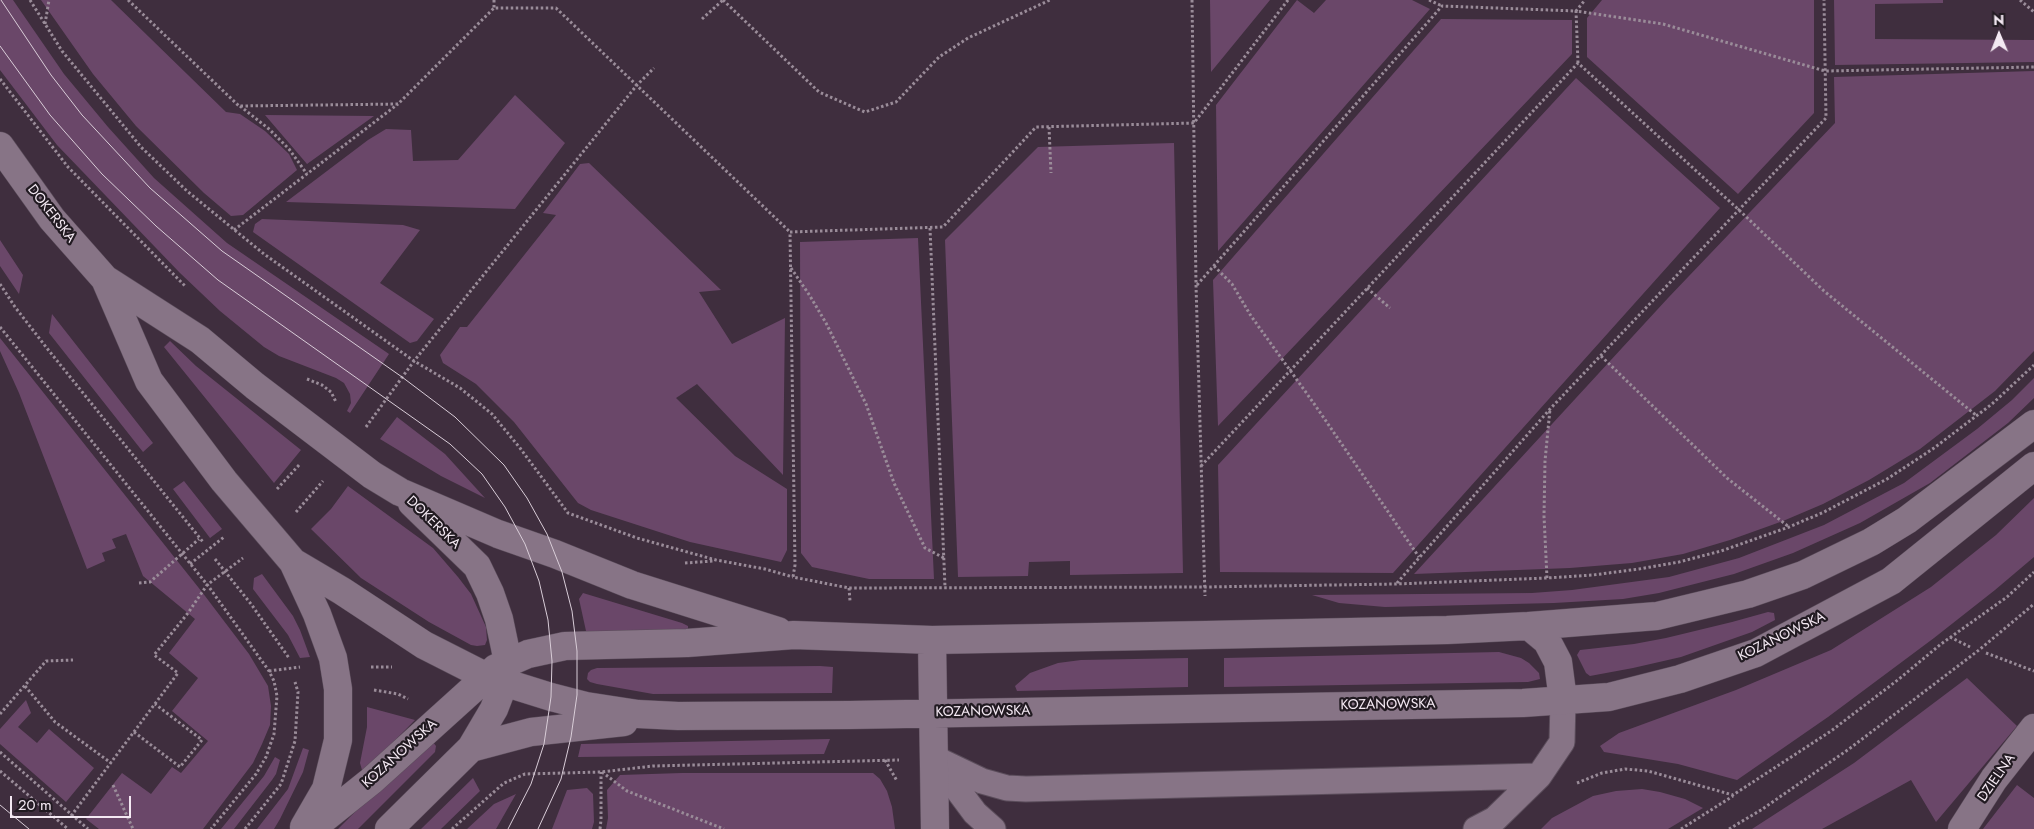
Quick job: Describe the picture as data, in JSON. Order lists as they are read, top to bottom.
{
  "streets": {
    "street": ["DOKERSKA", "KOZANOWSKA", "DZIELNA"]
  },
  "crossings": [
    ["DOKERSKA", "KOZANOWSKA"]
  ],
  "scale_bar": "20 m",
  "north": "top"
}
